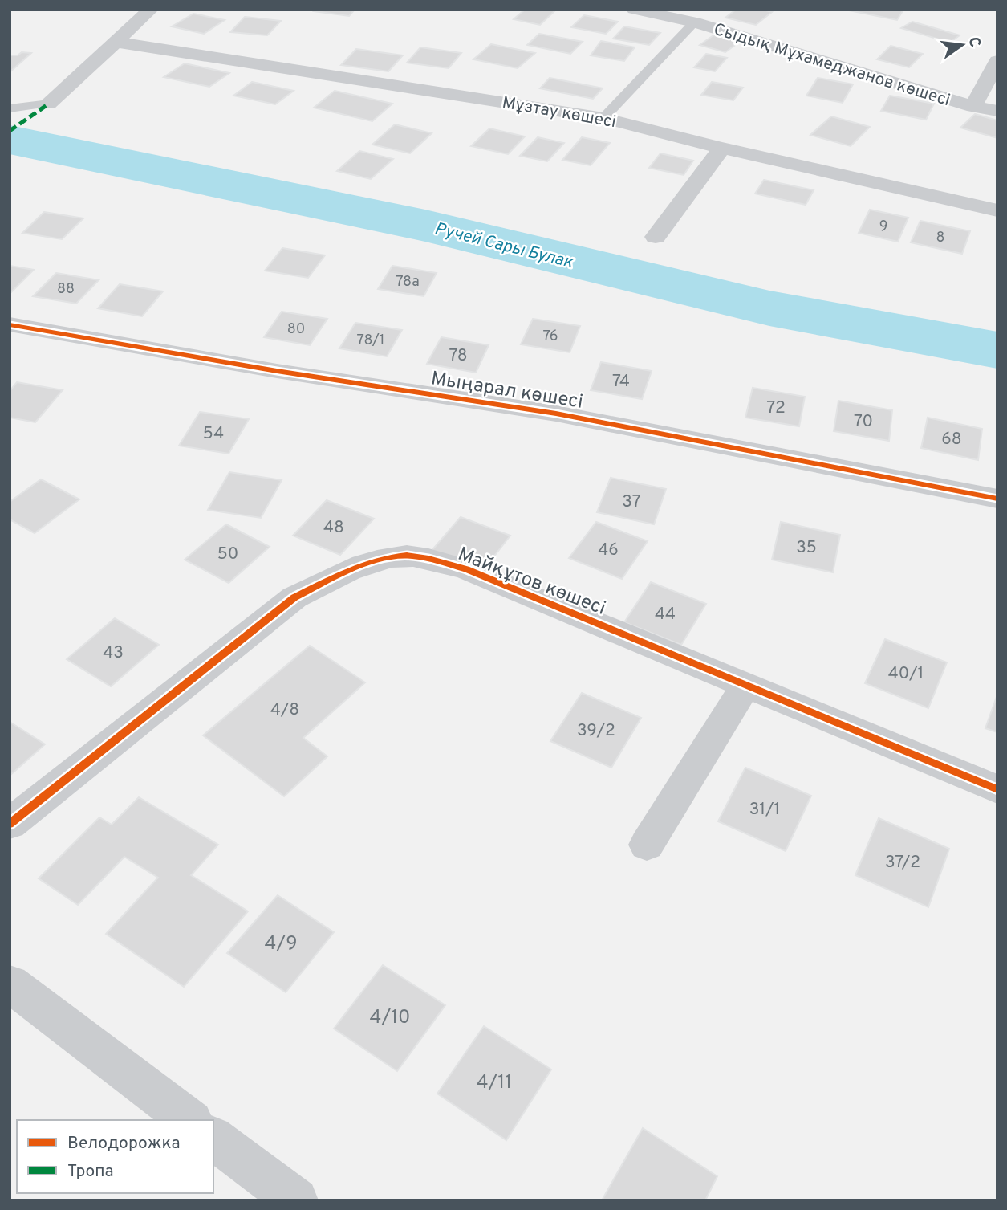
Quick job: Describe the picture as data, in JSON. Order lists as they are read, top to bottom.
{
  "streets": {
    "street": [
      "Сыдық Мұхамеджанов көшесі",
      "Мұзтау көшесі",
      "Мыңарал көшесі",
      "Майқұтов көшесі"
    ]
  },
  "water": ["Ручей Сары Булак"],
  "house_numbers": [
    "9",
    "8",
    "78а",
    "88",
    "80",
    "76",
    "78/1",
    "78",
    "74",
    "72",
    "70",
    "54",
    "68",
    "37",
    "48",
    "35",
    "46",
    "50",
    "44",
    "43",
    "40/1",
    "4/8",
    "39/2",
    "31/1",
    "37/2",
    "4/9",
    "4/10",
    "4/11"
  ],
  "legend": ["Велодорожка", "Тропа"],
  "north": "right"
}
